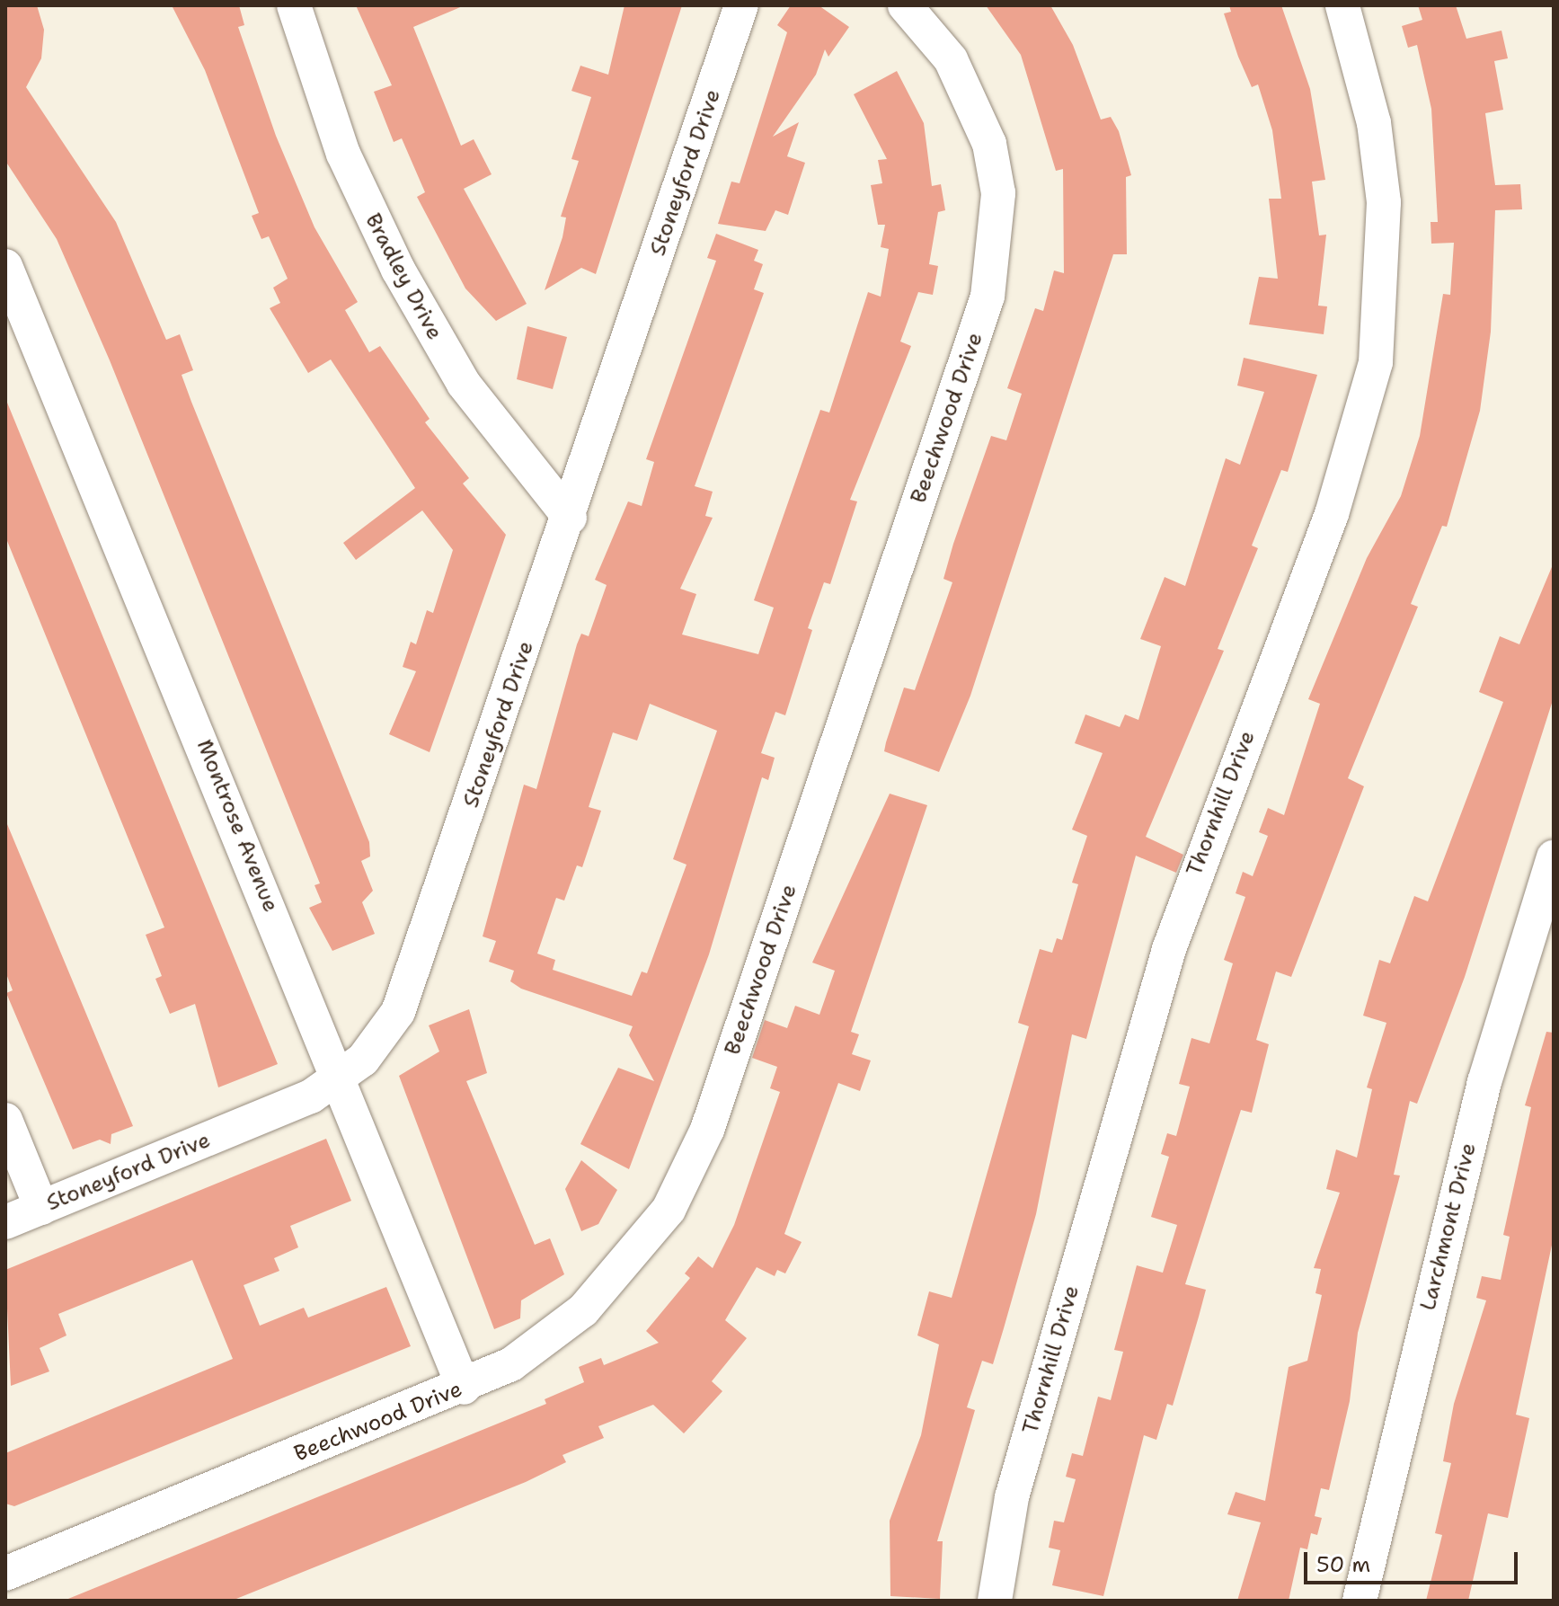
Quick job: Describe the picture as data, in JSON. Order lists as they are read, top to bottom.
{
  "streets": {
    "street": [
      "Stoneyford Drive",
      "Bradley Drive",
      "Beechwood Drive",
      "Thornhill Drive",
      "Montrose Avenue",
      "Larchmont Drive"
    ]
  },
  "crossings": [
    ["Stoneyford Drive", "Bradley Drive"],
    ["Stoneyford Drive", "Montrose Avenue"],
    ["Beechwood Drive", "Montrose Avenue"]
  ],
  "scale_bar": "50 m"
}
